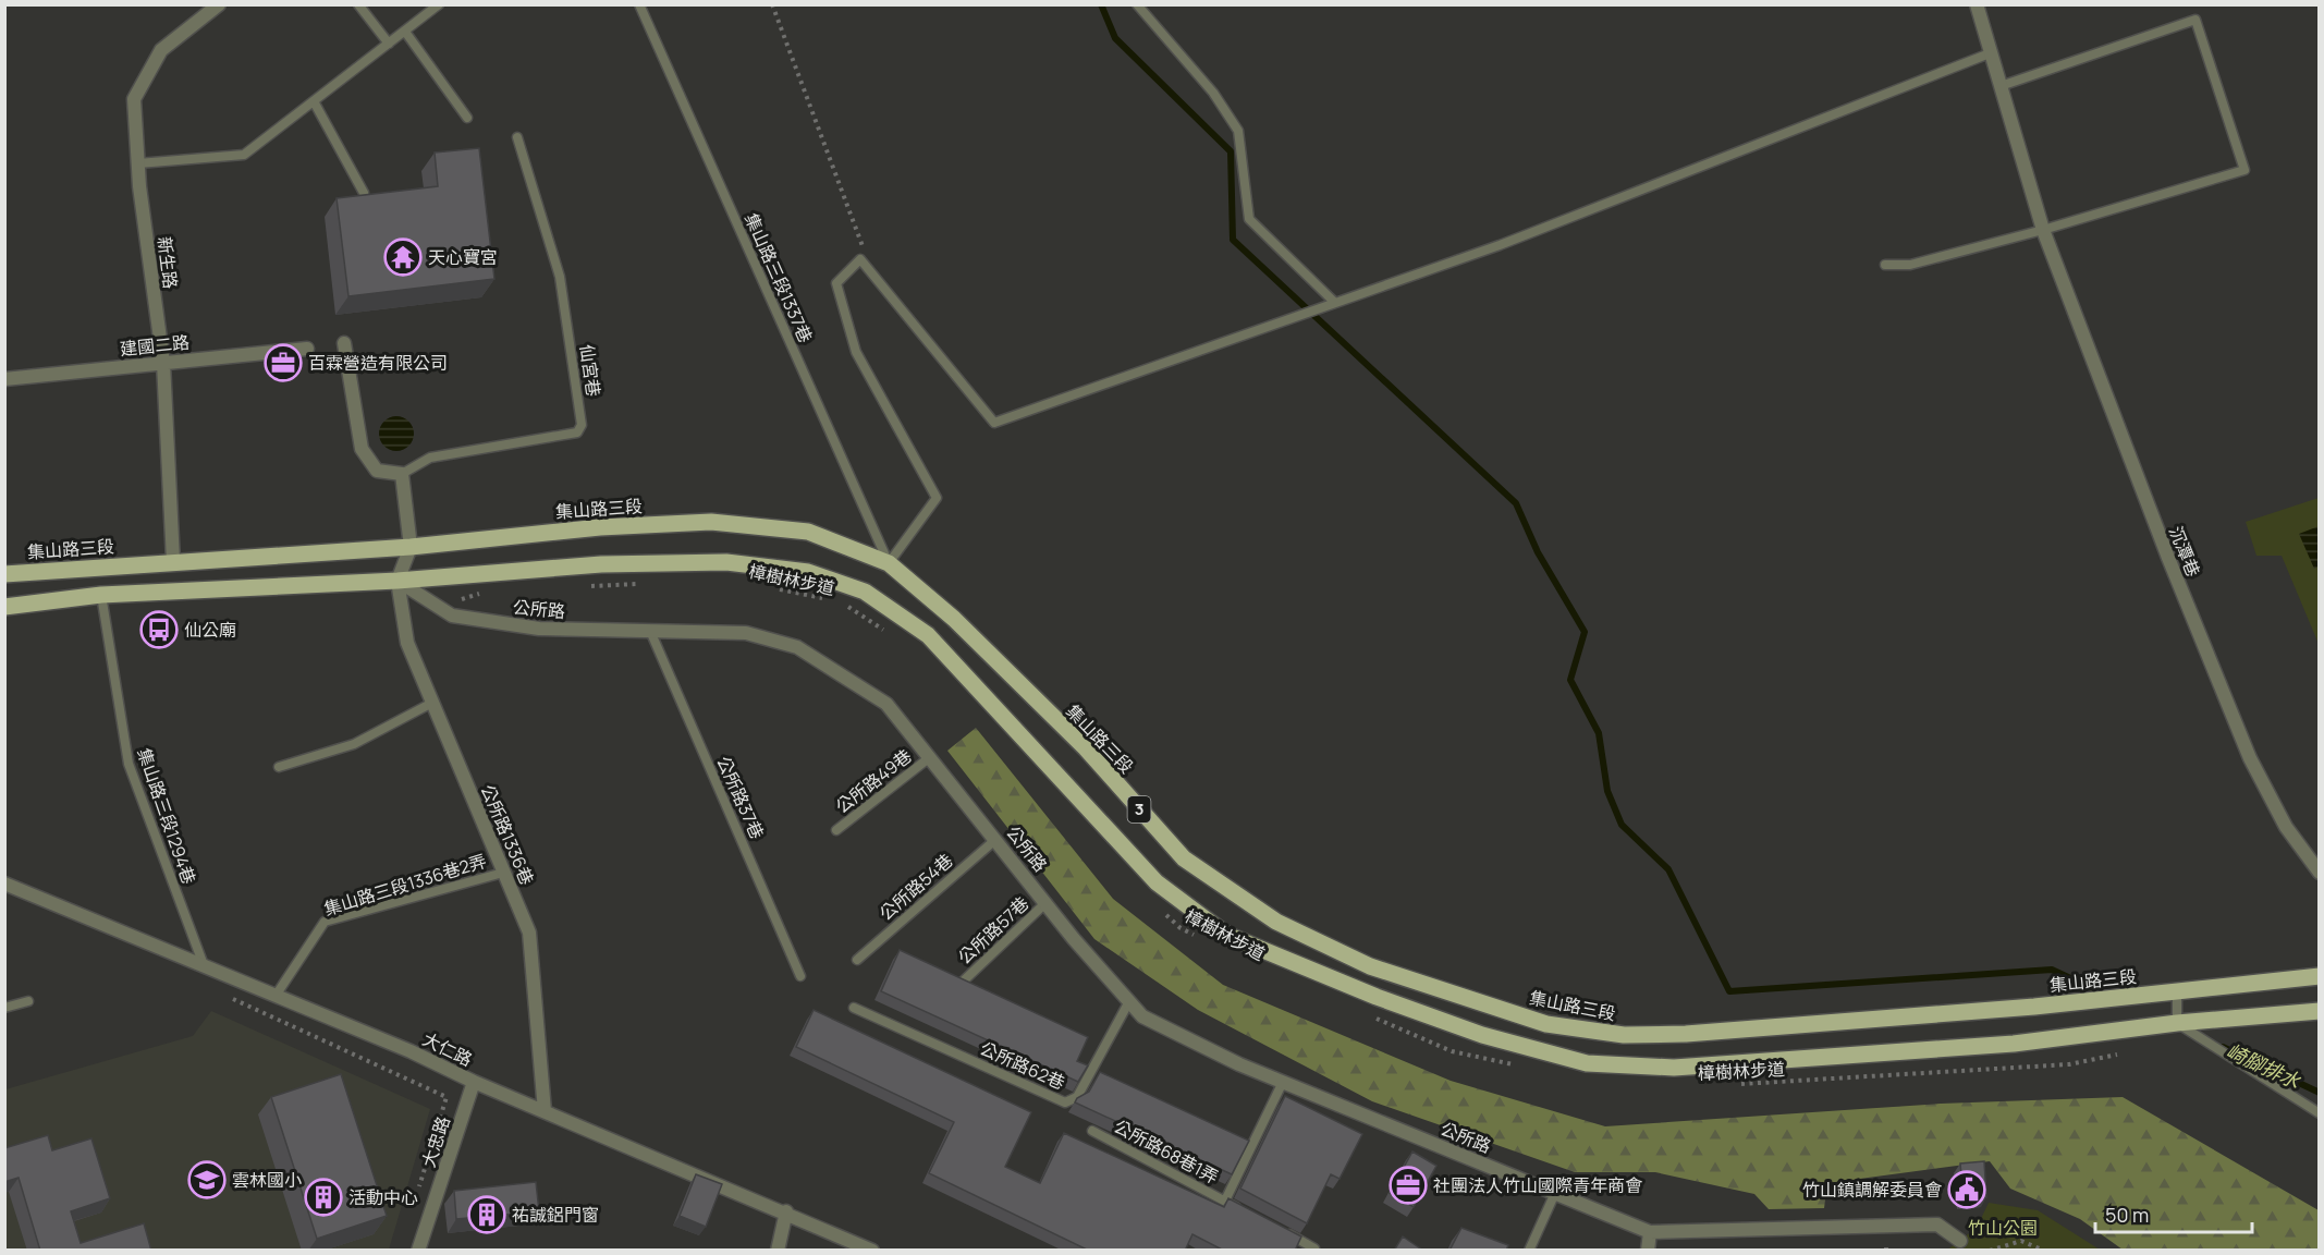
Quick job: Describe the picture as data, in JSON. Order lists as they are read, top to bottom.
{
  "streets": {
    "main road": ["集山路三段", "3"],
    "street": [
      "新生路",
      "建國二路",
      "沉潭巷",
      "公所路",
      "公所路1336巷",
      "大仁路",
      "大忠路"
    ],
    "lane": [
      "集山路三段1337巷",
      "仙宮巷",
      "公所路49巷",
      "公所路37巷",
      "集山路三段1294巷",
      "集山路三段1336巷2弄",
      "公所路54巷",
      "公所路57巷",
      "公所路62巷",
      "公所路68巷1弄"
    ],
    "path": ["樟樹林步道"]
  },
  "crossings": [
    ["新生路", "建國二路"],
    ["新生路", "集山路三段"],
    ["集山路三段1337巷", "集山路三段"],
    ["公所路", "公所路49巷"],
    ["公所路", "公所路37巷"],
    ["公所路", "3"],
    ["公所路", "公所路1336巷"],
    ["公所路", "公所路54巷"],
    ["公所路", "公所路57巷"],
    ["公所路", "公所路62巷"],
    ["3", "集山路三段1294巷"],
    ["3", "公所路1336巷"],
    ["集山路三段1294巷", "大仁路"],
    ["公所路1336巷", "集山路三段1336巷2弄"],
    ["公所路1336巷", "大仁路"],
    ["集山路三段1336巷2弄", "大仁路"],
    ["大仁路", "大忠路"]
  ],
  "water": ["崎腳排水"],
  "parks": ["竹山公園"],
  "places": {
    "temple": ["天心寶宮"],
    "office": ["百霖營造有限公司", "社團法人竹山國際青年商會"],
    "bus stop": ["仙公廟"],
    "school or university": ["雲林國小"],
    "public building": ["竹山鎮調解委員會"],
    "building": ["活動中心", "祐誠鋁門窗"]
  },
  "scale_bar": "50 m"
}
